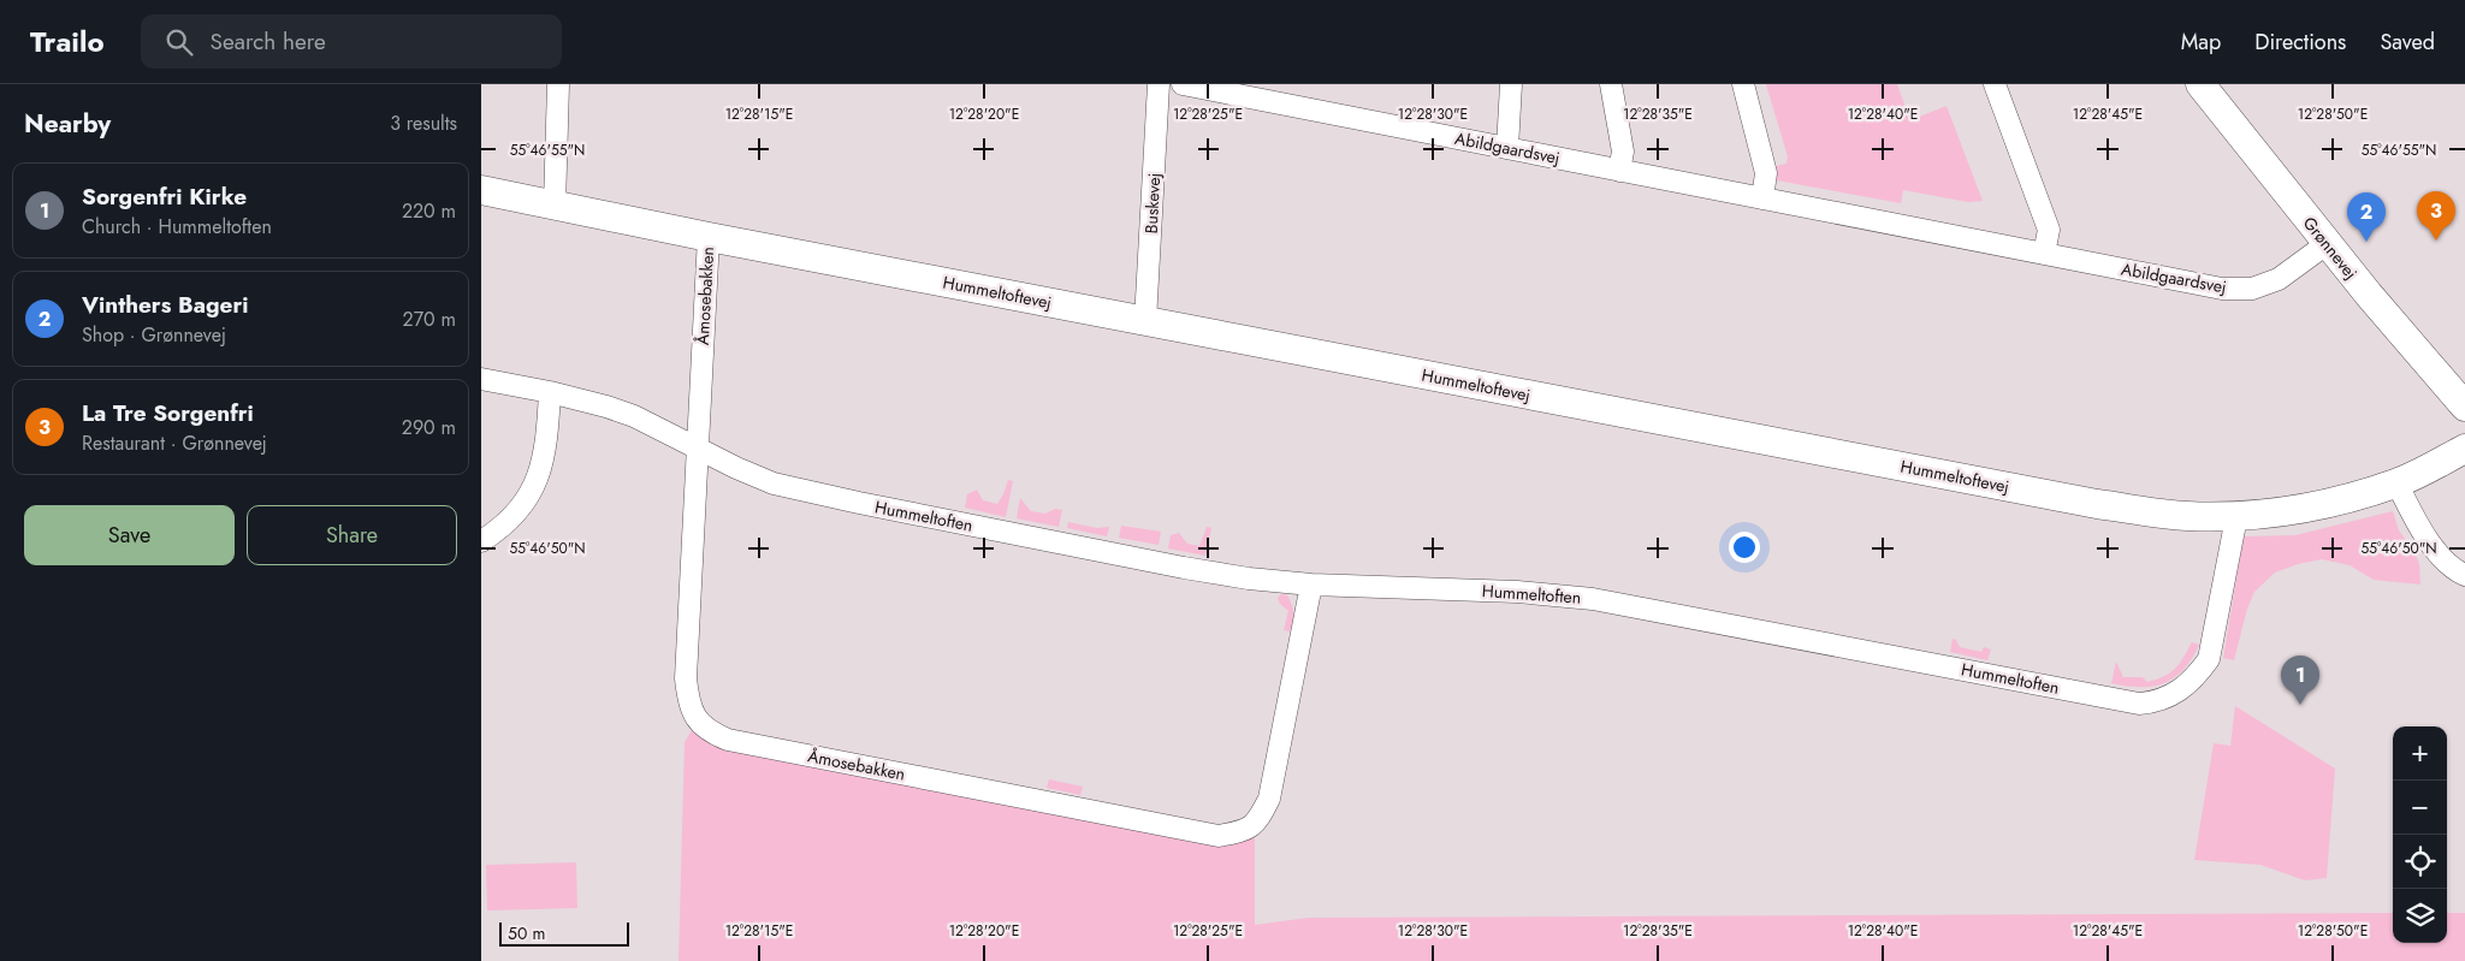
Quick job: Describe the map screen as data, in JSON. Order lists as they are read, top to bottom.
{
  "streets": {
    "street": [
      "Abildgaardsvej",
      "Buskevej",
      "Grønnevej",
      "Hummeltoftevej",
      "Åmosebakken",
      "Hummeltoften"
    ]
  },
  "crossings": [
    ["Abildgaardsvej", "Grønnevej"],
    ["Buskevej", "Hummeltoftevej"],
    ["Hummeltoftevej", "Åmosebakken"],
    ["Hummeltoftevej", "Hummeltoften"],
    ["Åmosebakken", "Hummeltoften"]
  ],
  "scale_bar": "50 m",
  "page": {
    "header": "Trailo",
    "search": "Search here",
    "nav": ["Map", "Directions", "Saved"],
    "heading": ["Nearby", "3 results"],
    "list": [
      {
        "mark": "1",
        "name": "Sorgenfri Kirke",
        "note": "Church · Hummeltoften",
        "value": "220 m"
      },
      {
        "mark": "2",
        "name": "Vinthers Bageri",
        "note": "Shop · Grønnevej",
        "value": "270 m"
      },
      {
        "mark": "3",
        "name": "La Tre Sorgenfri",
        "note": "Restaurant · Grønnevej",
        "value": "290 m"
      }
    ],
    "pins": ["3", "2", "1"],
    "buttons": ["Save", "Share"],
    "map_buttons": ["+", "−"],
    "scale": "50 m"
  },
  "coordinates": [
    "12°28'15\"E",
    "12°28'20\"E",
    "12°28'25\"E",
    "12°28'30\"E",
    "12°28'35\"E",
    "12°28'40\"E",
    "12°28'45\"E",
    "12°28'50\"E",
    "55°46'55\"N",
    "55°46'50\"N"
  ]
}
